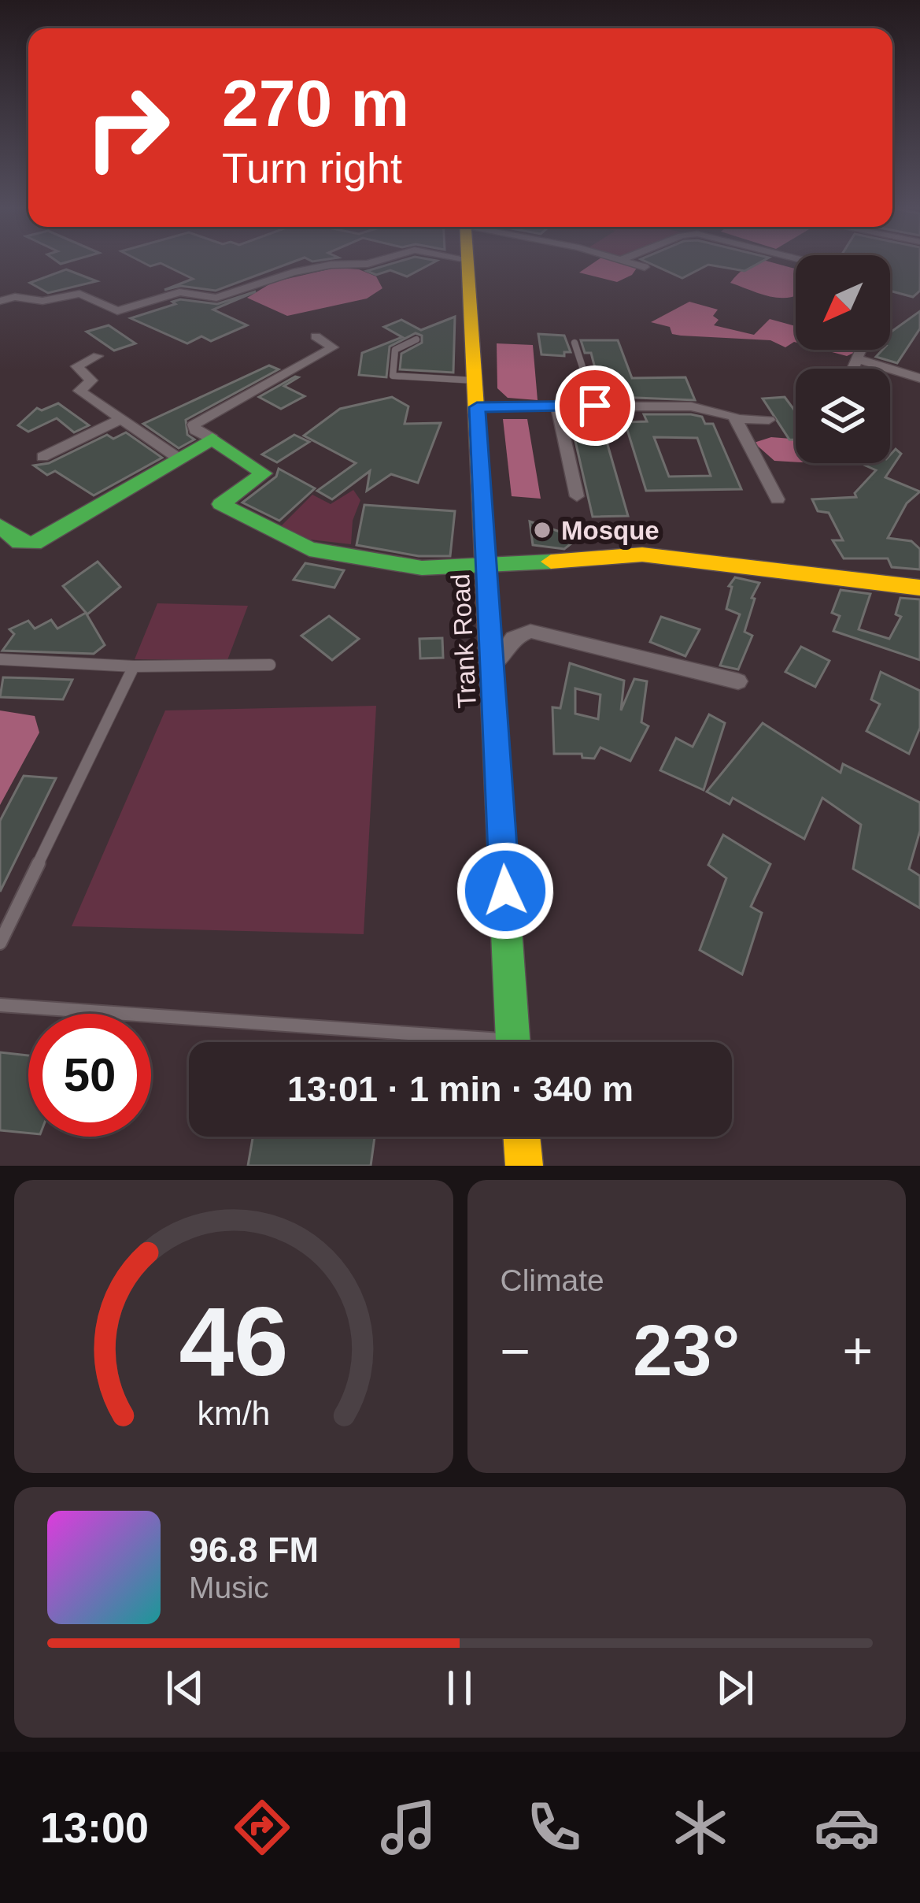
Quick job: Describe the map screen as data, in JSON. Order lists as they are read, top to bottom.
{
  "streets": {
    "main road": ["Trank Road"]
  },
  "places": ["Mosque"],
  "north": "bottom left",
  "page": {
    "turn": ["270 m", "Turn right"],
    "limit": "50",
    "trip": "13:01 · 1 min · 340 m",
    "tile": "Climate",
    "heat": ["−", "23°", "+"],
    "song": ["96.8 FM", "Music"],
    "tabs": "13:00",
    "gauge": ["46", "km/h"]
  }
}
